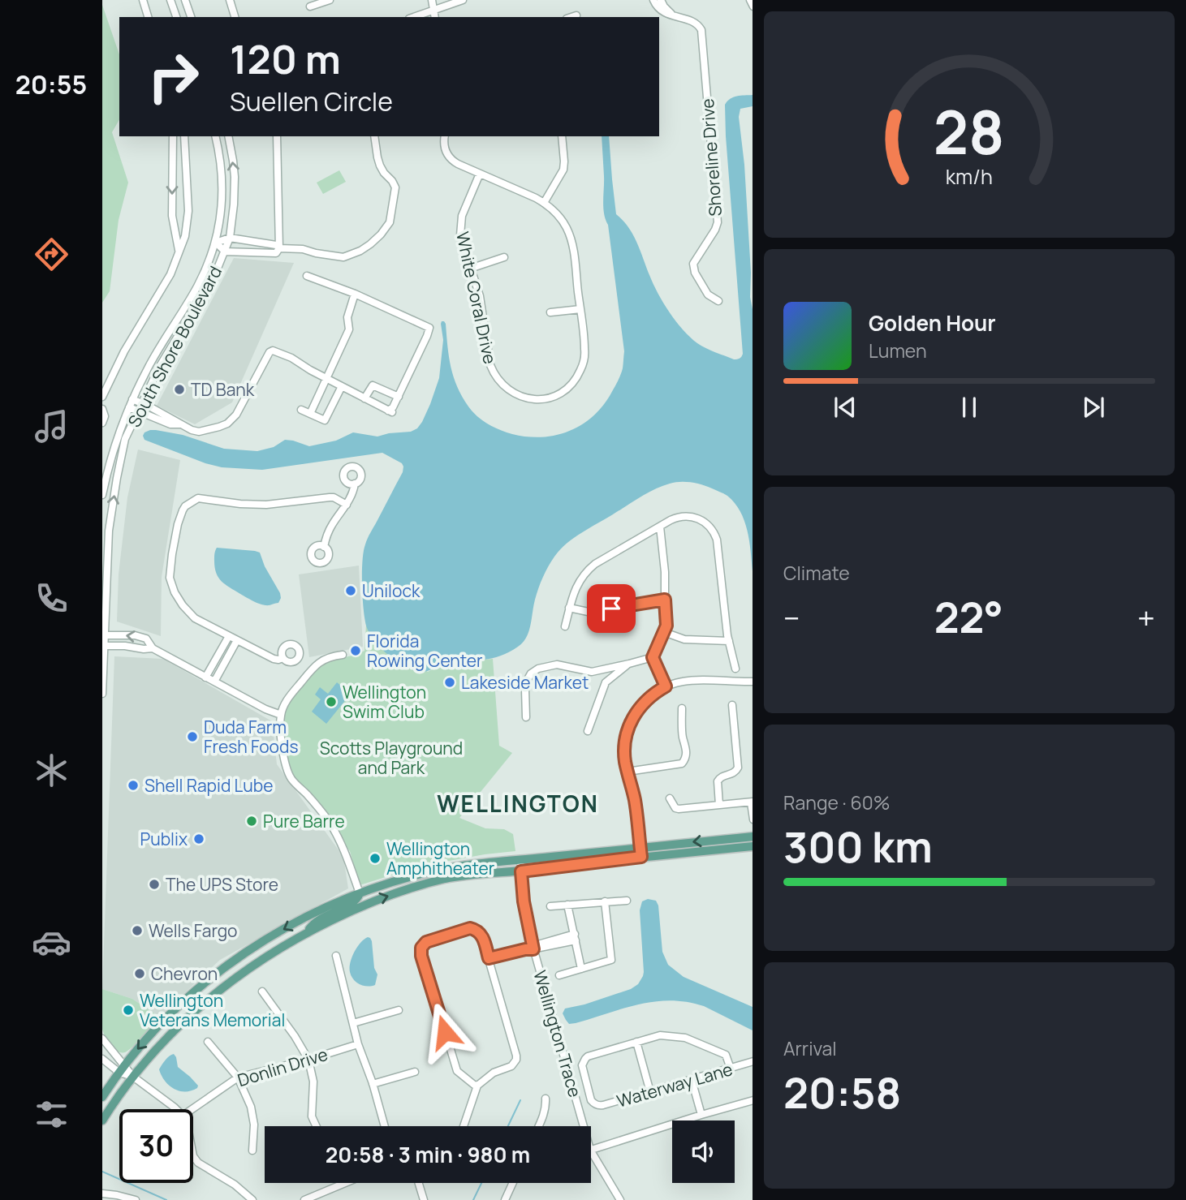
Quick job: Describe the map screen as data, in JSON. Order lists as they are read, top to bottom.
{
  "streets": {
    "street": [
      "Shoreline Drive",
      "White Coral Drive",
      "South Shore Boulevard",
      "Wellington Trace",
      "Donlin Drive",
      "Waterway Lane"
    ]
  },
  "districts": ["WELLINGTON"],
  "parks": ["Scotts Playground and Park"],
  "places": [
    "TD Bank",
    "Unilock",
    "Florida Rowing Center",
    "Lakeside Market",
    "Wellington Swim Club",
    "Duda Farm Fresh Foods",
    "Shell Rapid Lube",
    "Pure Barre",
    "Publix",
    "Wellington Amphitheater",
    "The UPS Store",
    "Wells Fargo",
    "Chevron",
    "Wellington Veterans Memorial"
  ],
  "page": {
    "tabs": "20:55",
    "turn": ["120 m", "Suellen Circle"],
    "song": ["Golden Hour", "Lumen"],
    "tile": [
      "Climate",
      ["Range · 60%", "300 km"],
      ["Arrival", "20:58"]
    ],
    "heat": ["−", "22°", "+"],
    "limit": "30",
    "trip": "20:58 · 3 min · 980 m",
    "gauge": ["28", "km/h"]
  }
}
